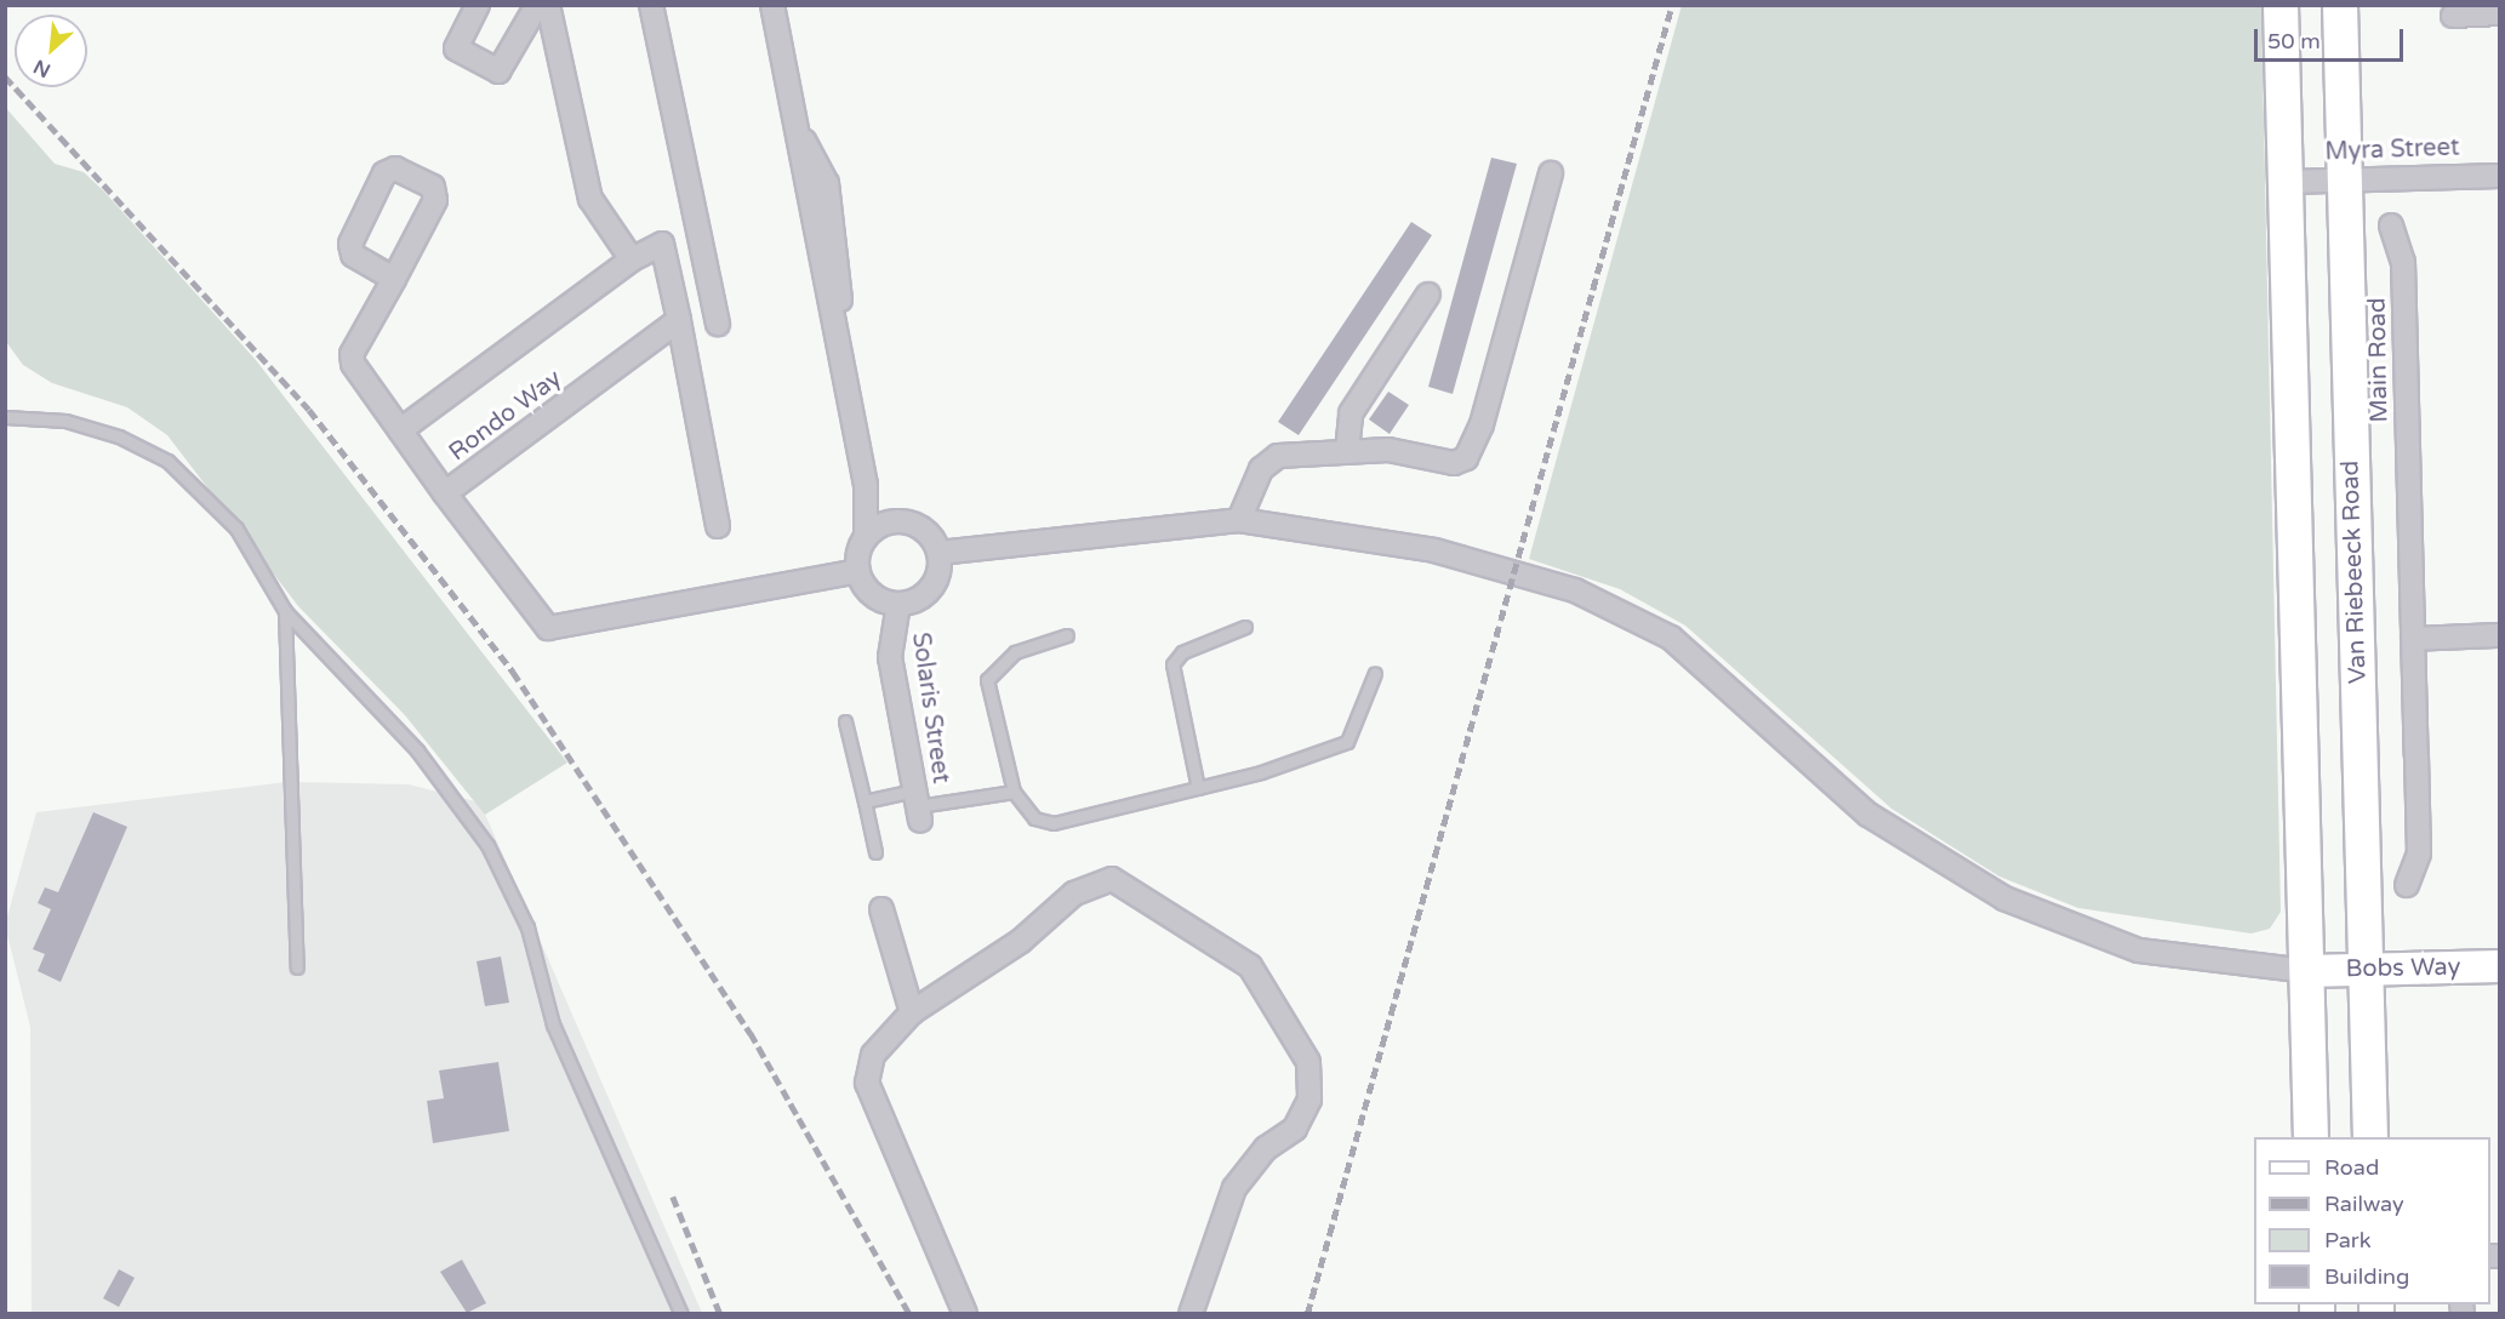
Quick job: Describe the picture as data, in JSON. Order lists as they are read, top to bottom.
{
  "streets": {
    "main road": ["Van Riebeeck Road"],
    "street": [
      "Myra Street",
      "Main Road",
      "Rondo Way",
      "Solaris Street",
      "Bobs Way"
    ]
  },
  "crossings": [
    ["Myra Street", "Van Riebeeck Road"],
    ["Rondo Way", "Solaris Street"],
    ["Van Riebeeck Road", "Bobs Way"]
  ],
  "legend": [
    "Road",
    "Railway",
    "Park",
    "Building"
  ],
  "scale_bar": "50 m",
  "north": "bottom left"
}
